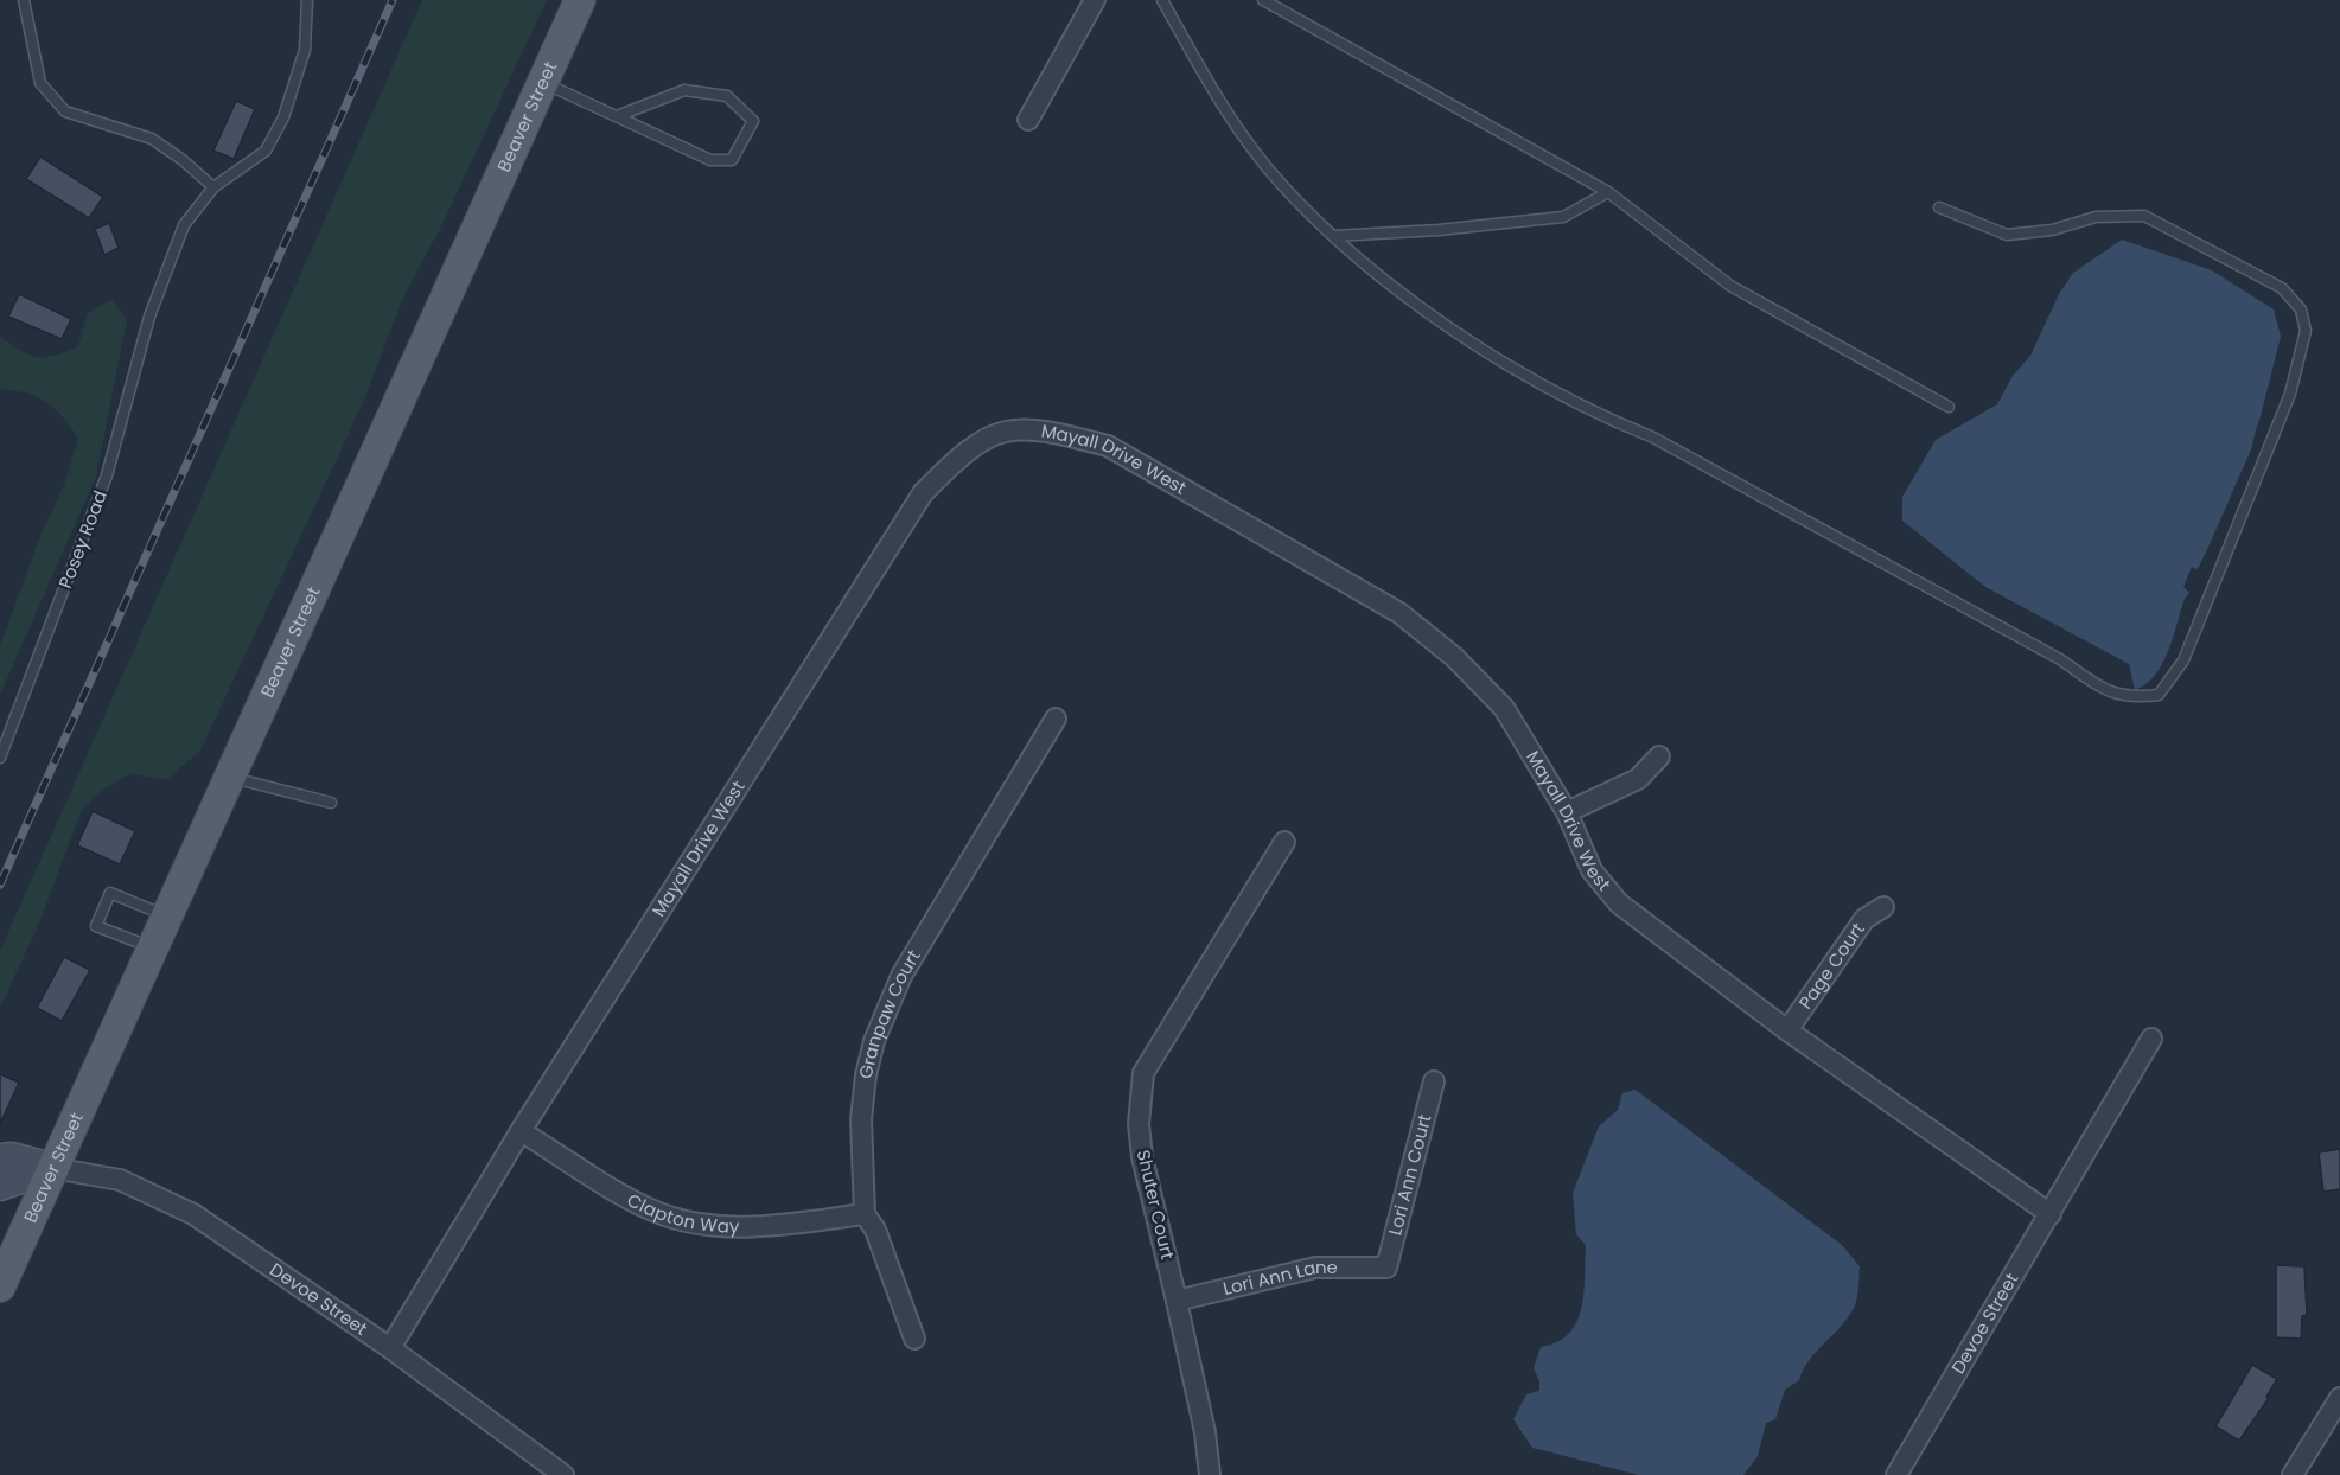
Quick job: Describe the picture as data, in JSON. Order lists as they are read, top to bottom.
{
  "streets": {
    "main road": ["Beaver Street", "Devoe Street"],
    "street": [
      "Mayall Drive West",
      "Page Court",
      "Granpaw Court",
      "Lori Ann Court",
      "Shuter Court",
      "Clapton Way",
      "Lori Ann Lane"
    ],
    "lane": ["Posey Road"]
  },
  "crossings": [
    ["Beaver Street", "Devoe Street"],
    ["Mayall Drive West", "Page Court"],
    ["Mayall Drive West", "Clapton Way"],
    ["Mayall Drive West", "Devoe Street"],
    ["Granpaw Court", "Clapton Way"],
    ["Lori Ann Court", "Lori Ann Lane"],
    ["Shuter Court", "Lori Ann Lane"]
  ]
}
